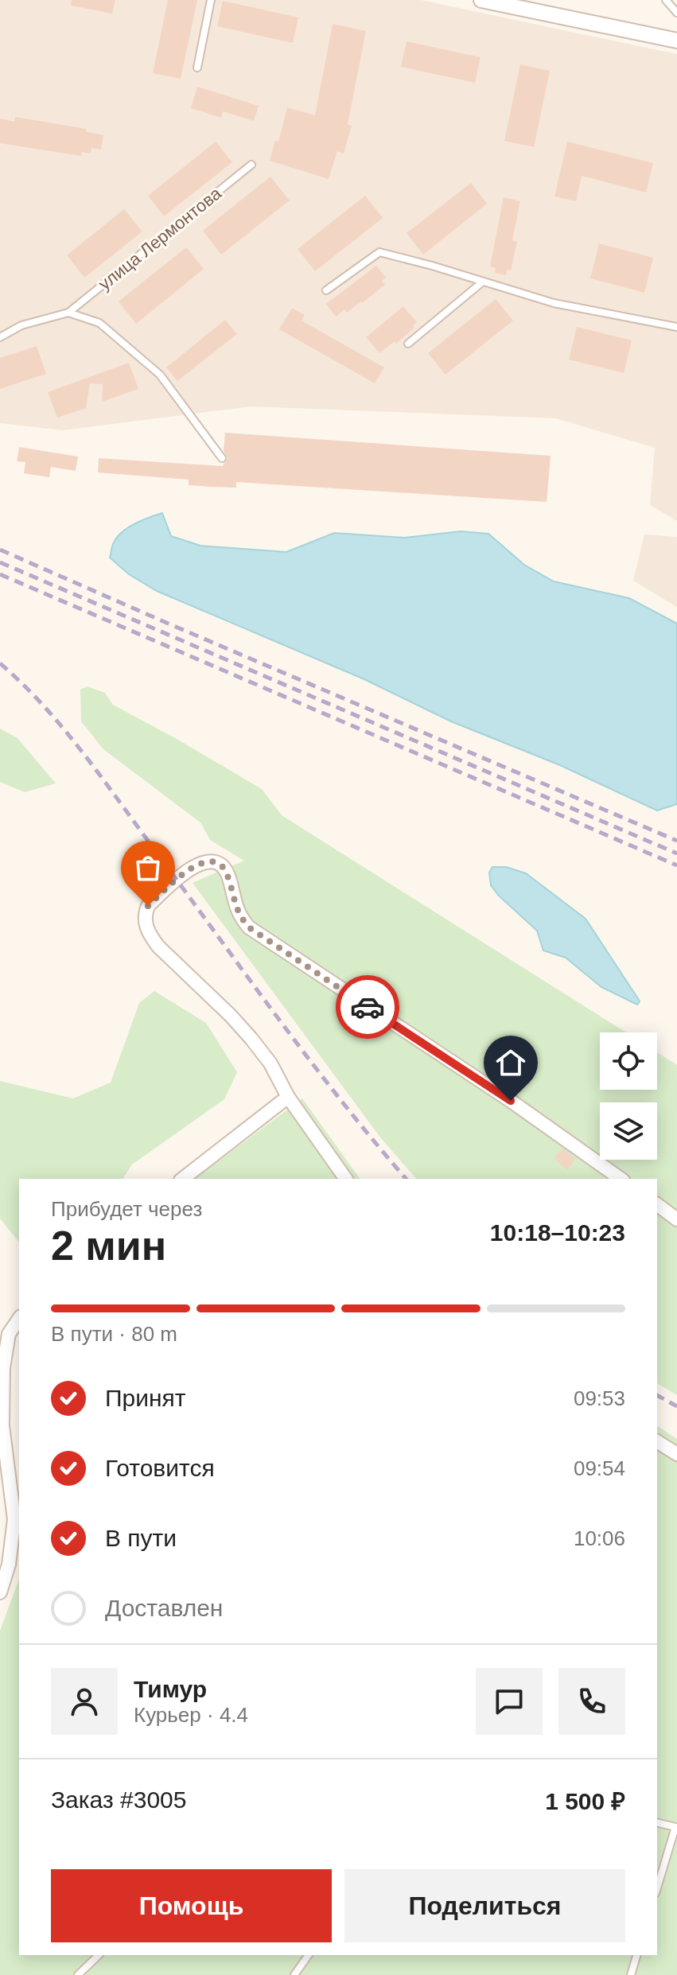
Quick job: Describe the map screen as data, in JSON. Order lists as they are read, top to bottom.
{
  "streets": {
    "lane": ["улица Лермонтова"]
  },
  "page": {
    "heading": ["2 мин", "Прибудет через", "10:18–10:23"],
    "panel": [
      "Тимур",
      "Курьер · 4.4",
      "Заказ #3005",
      "1 500 ₽"
    ],
    "bar": "В пути · 80 m",
    "list": [
      ["Принят", "09:53"],
      ["Готовится", "09:54"],
      ["В пути", "10:06"],
      "Доставлен"
    ],
    "buttons": ["Помощь", "Поделиться"]
  }
}
